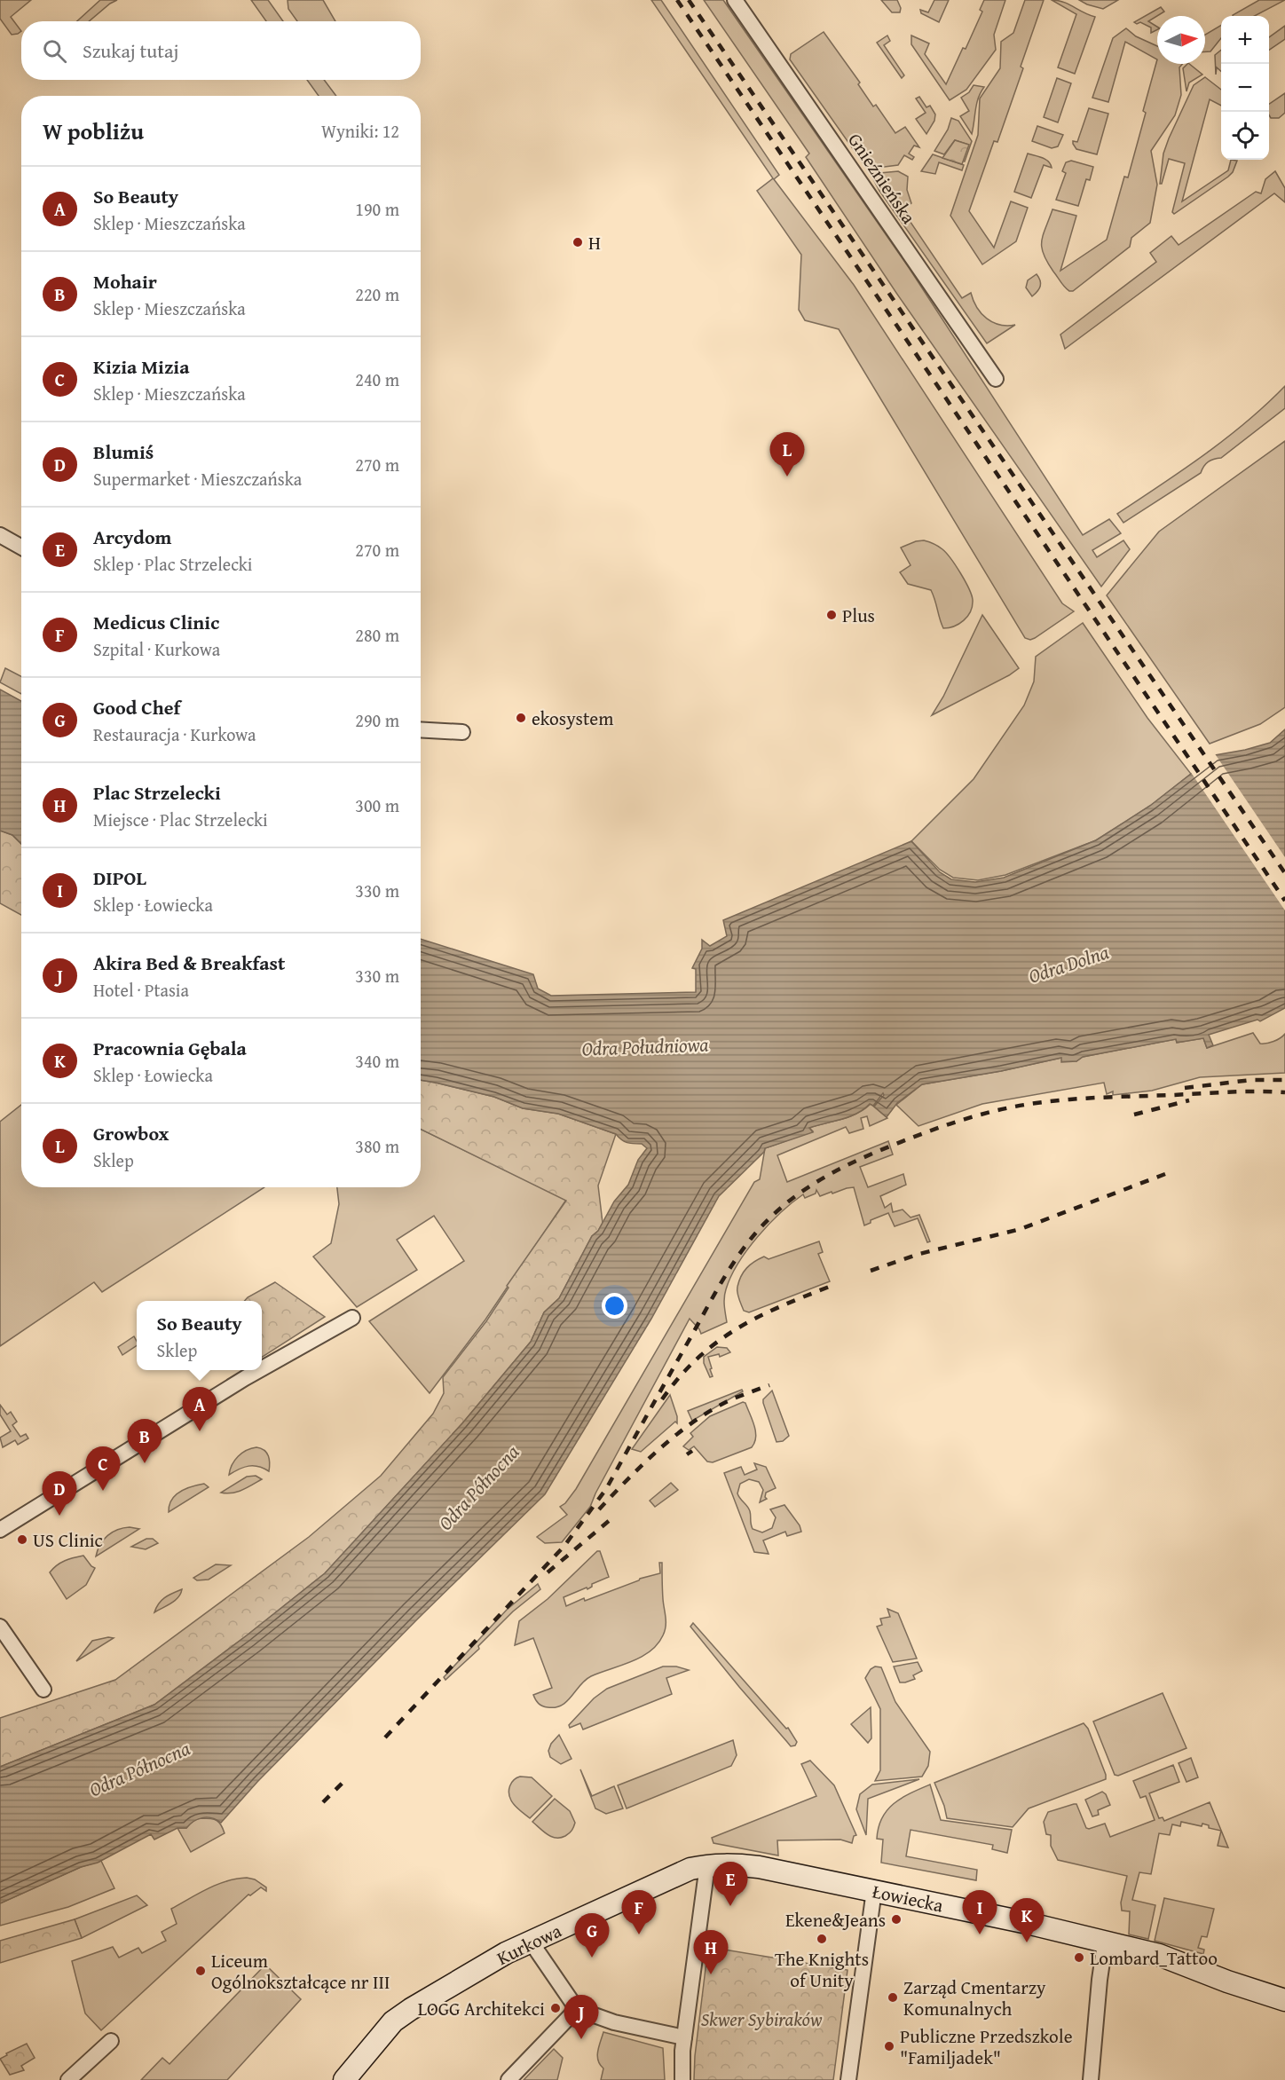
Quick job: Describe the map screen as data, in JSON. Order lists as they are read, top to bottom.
{
  "streets": {
    "main road": ["Łowiecka", "Kurkowa"],
    "street": ["Gnieźnieńska"]
  },
  "crossings": [
    ["Łowiecka", "Kurkowa"]
  ],
  "water": ["Odra Dolna", "Odra Południowa", "Odra Północna"],
  "parks": ["Skwer Sybiraków"],
  "places": [
    "H",
    "Plus",
    "ekosystem",
    "US Clinic",
    "Ekene&Jeans",
    "The Knights of Unity",
    "Lombard_Tattoo",
    "Liceum Ogólnokształcące nr III",
    "Zarząd Cmentarzy Komunalnych",
    "LOGG Architekci",
    "Publiczne Przedszkole \"Familjadek\""
  ],
  "north": "right",
  "page": {
    "map_buttons": ["+", "−"],
    "search": "Szukaj tutaj",
    "heading": ["W pobliżu", "Wyniki: 12"],
    "list": [
      {
        "mark": "A",
        "name": "So Beauty",
        "note": "Sklep · Mieszczańska",
        "value": "190 m"
      },
      {
        "mark": "B",
        "name": "Mohair",
        "note": "Sklep · Mieszczańska",
        "value": "220 m"
      },
      {
        "mark": "C",
        "name": "Kizia Mizia",
        "note": "Sklep · Mieszczańska",
        "value": "240 m"
      },
      {
        "mark": "D",
        "name": "Blumiś",
        "note": "Supermarket · Mieszczańska",
        "value": "270 m"
      },
      {
        "mark": "E",
        "name": "Arcydom",
        "note": "Sklep · Plac Strzelecki",
        "value": "270 m"
      },
      {
        "mark": "F",
        "name": "Medicus Clinic",
        "note": "Szpital · Kurkowa",
        "value": "280 m"
      },
      {
        "mark": "G",
        "name": "Good Chef",
        "note": "Restauracja · Kurkowa",
        "value": "290 m"
      },
      {
        "mark": "H",
        "name": "Plac Strzelecki",
        "note": "Miejsce · Plac Strzelecki",
        "value": "300 m"
      },
      {
        "mark": "I",
        "name": "DIPOL",
        "note": "Sklep · Łowiecka",
        "value": "330 m"
      },
      {
        "mark": "J",
        "name": "Akira Bed & Breakfast",
        "note": "Hotel · Ptasia",
        "value": "330 m"
      },
      {
        "mark": "K",
        "name": "Pracownia Gębala",
        "note": "Sklep · Łowiecka",
        "value": "340 m"
      },
      {
        "mark": "L",
        "name": "Growbox",
        "note": "Sklep",
        "value": "380 m"
      }
    ],
    "pins": [
      "L",
      "A",
      "B",
      "C",
      "D",
      "E",
      "F",
      "I",
      "K",
      "G",
      "H",
      "J"
    ],
    "popup": ["So Beauty", "Sklep"]
  }
}
